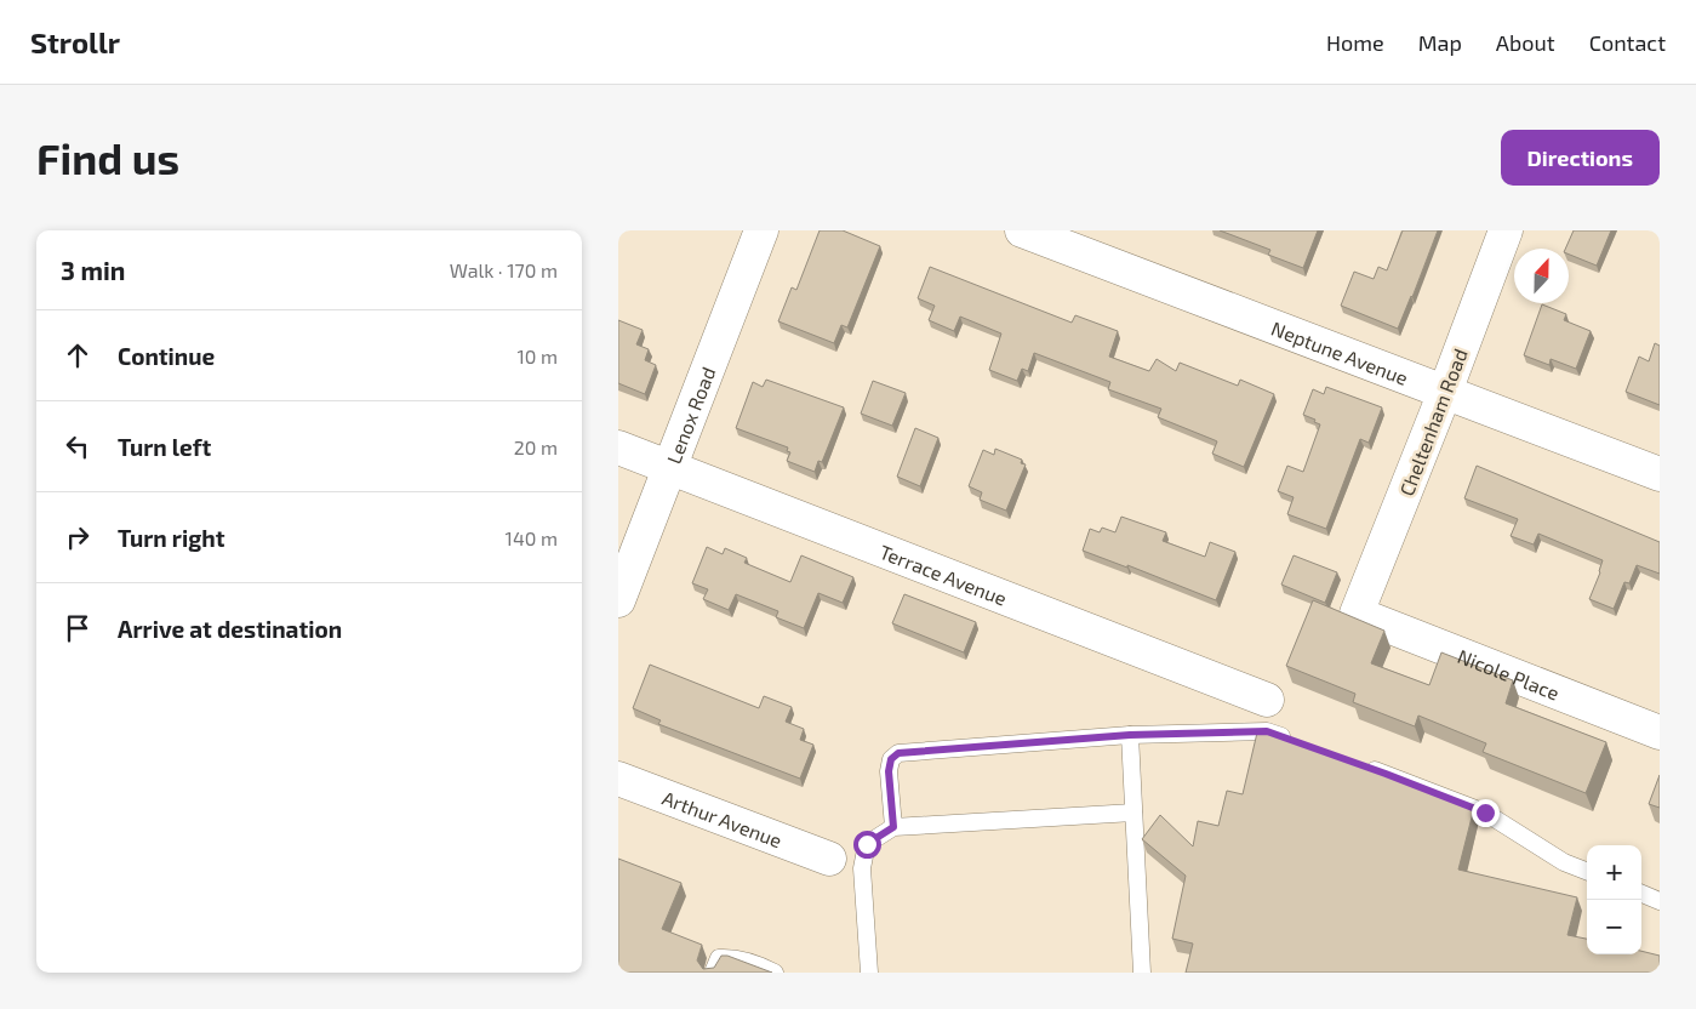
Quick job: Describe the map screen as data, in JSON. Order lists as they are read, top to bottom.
{
  "streets": {
    "street": [
      "Neptune Avenue",
      "Lenox Road",
      "Cheltenham Road",
      "Terrace Avenue",
      "Nicole Place",
      "Arthur Avenue"
    ]
  },
  "crossings": [
    ["Neptune Avenue", "Cheltenham Road"],
    ["Lenox Road", "Terrace Avenue"],
    ["Cheltenham Road", "Nicole Place"]
  ],
  "north": "top",
  "page": {
    "header": "Strollr",
    "nav": [
      "Home",
      "Map",
      "About",
      "Contact"
    ],
    "buttons": "Directions",
    "title": "Find us",
    "heading": ["3 min", "Walk · 170 m"],
    "list": [
      ["Continue", "10 m"],
      ["Turn left", "20 m"],
      ["Turn right", "140 m"],
      "Arrive at destination"
    ],
    "map_buttons": ["+", "−"]
  }
}
